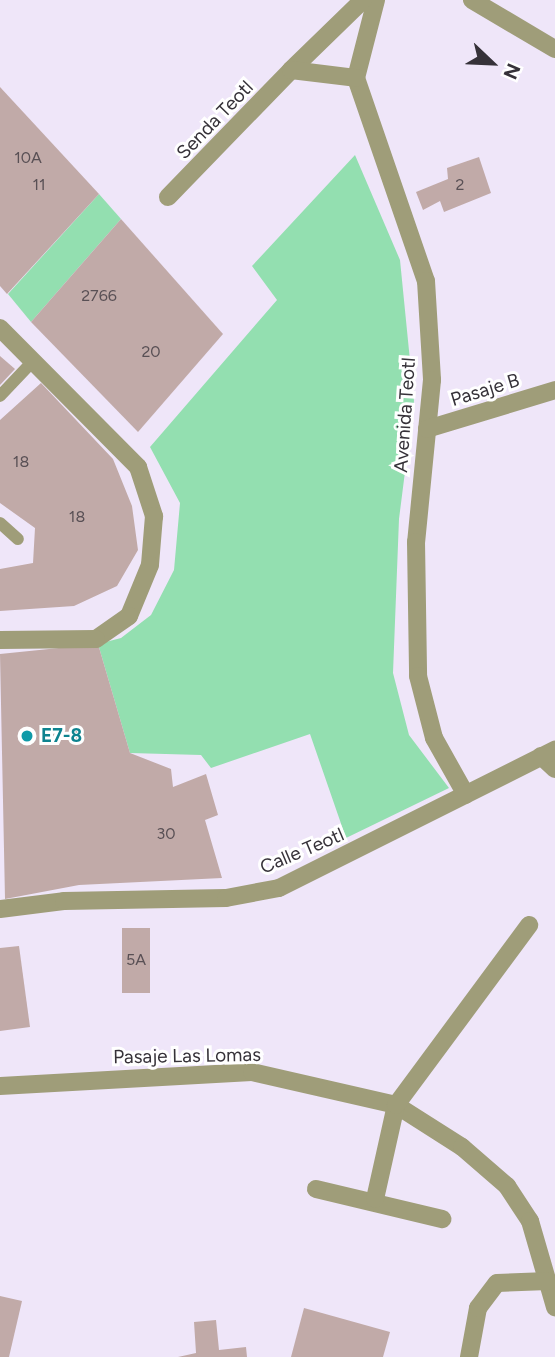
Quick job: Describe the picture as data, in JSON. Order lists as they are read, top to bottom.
{
  "streets": {
    "street": [
      "Senda Teotl",
      "Pasaje B",
      "Avenida Teotl",
      "Calle Teotl",
      "Pasaje Las Lomas"
    ]
  },
  "crossings": [
    ["Pasaje B", "Avenida Teotl"],
    ["Avenida Teotl", "Calle Teotl"]
  ],
  "places": ["E7-8"],
  "house_numbers": [
    "10A",
    "11",
    "2",
    "2766",
    "20",
    "18",
    "18",
    "30",
    "5A"
  ],
  "north": "bottom right"
}
